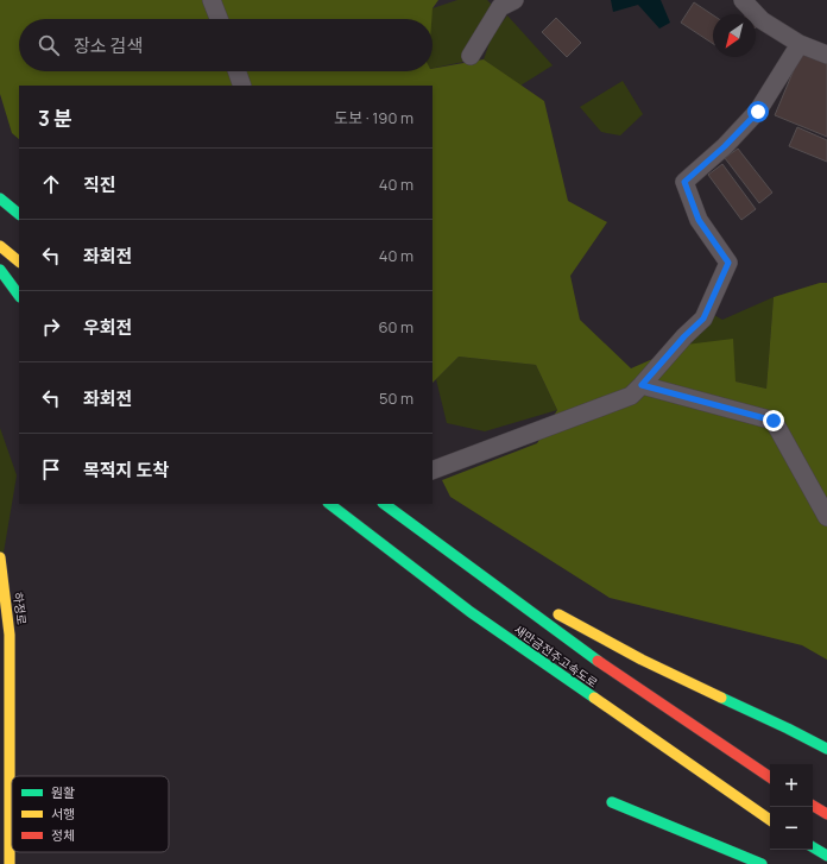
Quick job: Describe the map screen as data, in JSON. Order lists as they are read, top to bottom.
{
  "streets": {
    "main road": ["하정로", "새만금전주고속도로"]
  },
  "legend": ["원활", "서행", "정체"],
  "north": "bottom left",
  "page": {
    "search": "장소 검색",
    "heading": ["3 분", "도보 · 190 m"],
    "list": [
      ["직진", "40 m"],
      ["좌회전", "40 m"],
      ["우회전", "60 m"],
      ["좌회전", "50 m"],
      "목적지 도착"
    ],
    "map_buttons": ["+", "−"]
  }
}
